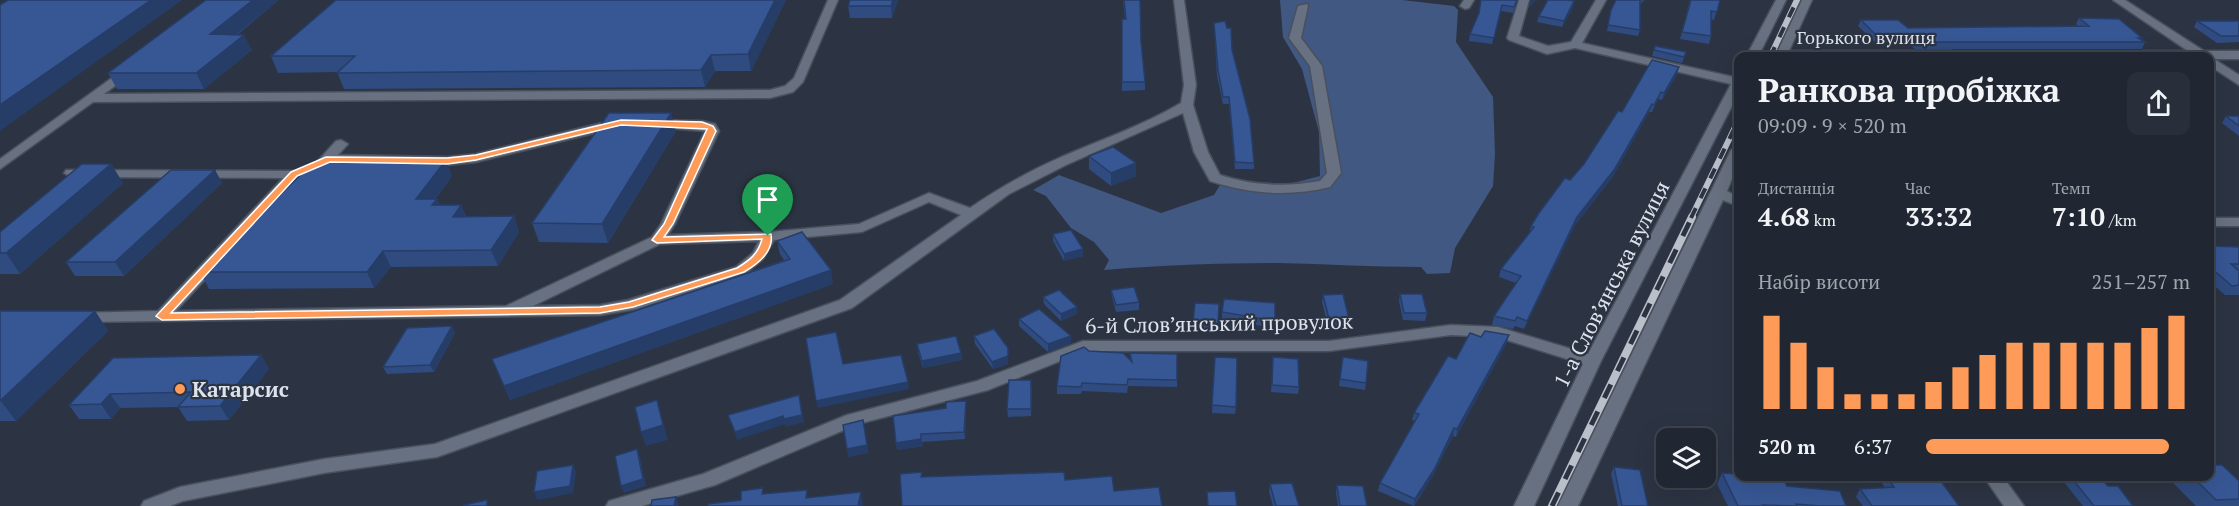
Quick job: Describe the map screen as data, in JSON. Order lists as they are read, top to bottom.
{
  "streets": {
    "street": ["1-а Слов’янська вулиця", "6-й Слов’янський провулок"]
  },
  "crossings": [
    ["1-а Слов’янська вулиця", "6-й Слов’янський провулок"]
  ],
  "places": ["Катарсис"],
  "page": {
    "heading": ["Ранкова пробіжка", "09:09 · 9 × 520 m"],
    "stats": [
      ["Дистанція", "4.68 km"],
      ["Час", "33:32"],
      ["Темп", "7:10 /km"]
    ],
    "chart": ["Набір висоти", "251–257 m"],
    "list": [
      {
        "name": "520 m",
        "note": "6:37"
      }
    ]
  }
}
